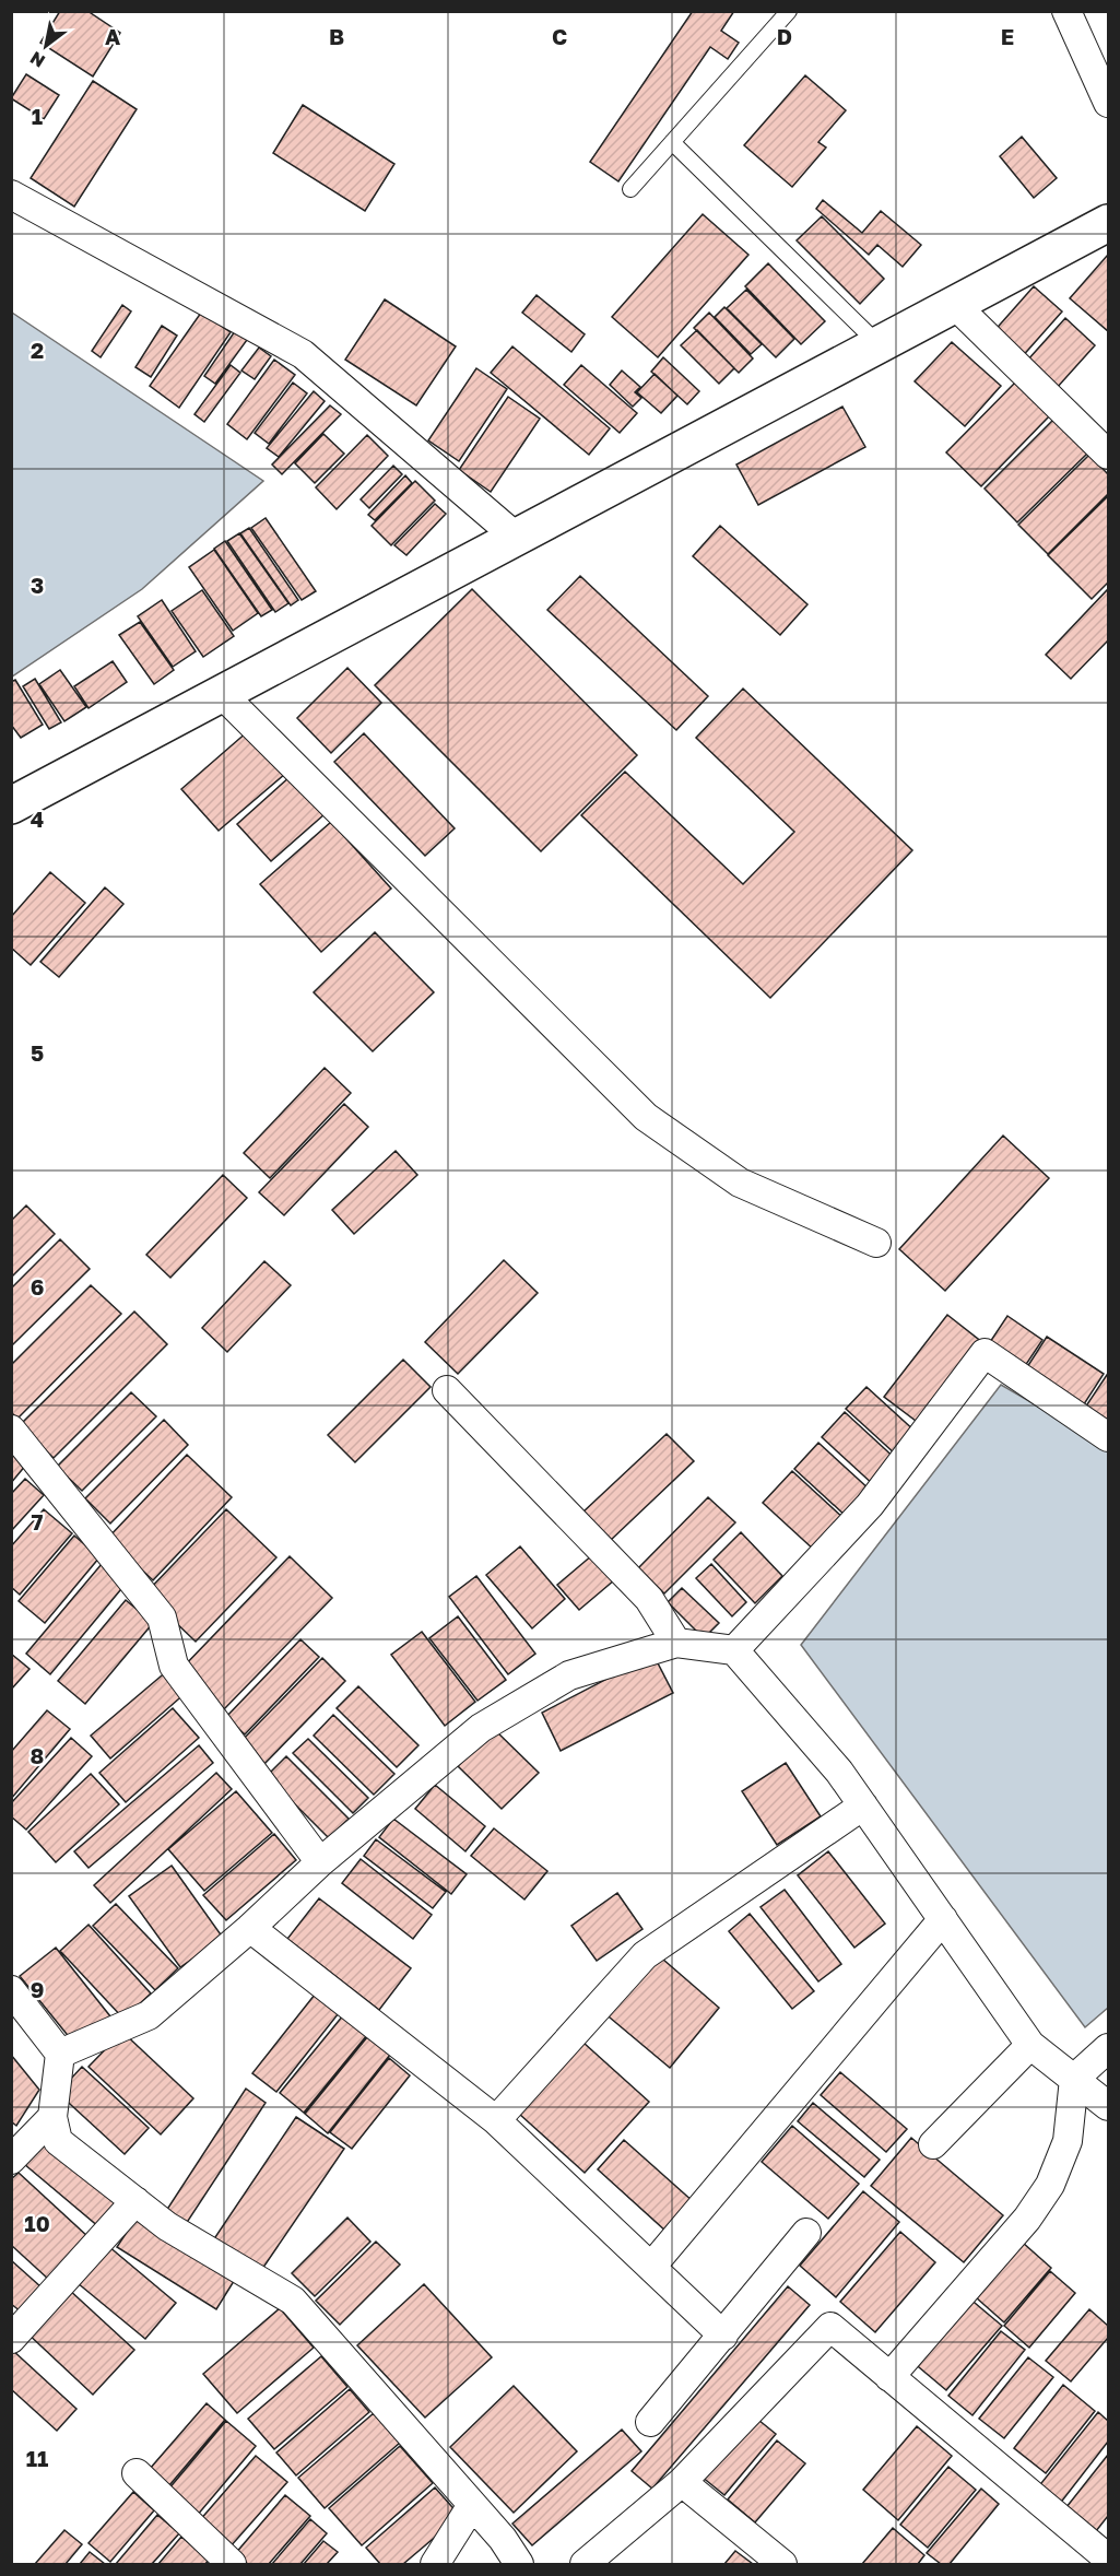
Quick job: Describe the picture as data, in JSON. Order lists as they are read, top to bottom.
{
  "north": "bottom left",
  "grid": {
    "columns": [
      "A",
      "B",
      "C",
      "D",
      "E"
    ],
    "rows": [
      "1",
      "2",
      "3",
      "4",
      "5",
      "6",
      "7",
      "8",
      "9",
      "10",
      "11"
    ]
  }
}
